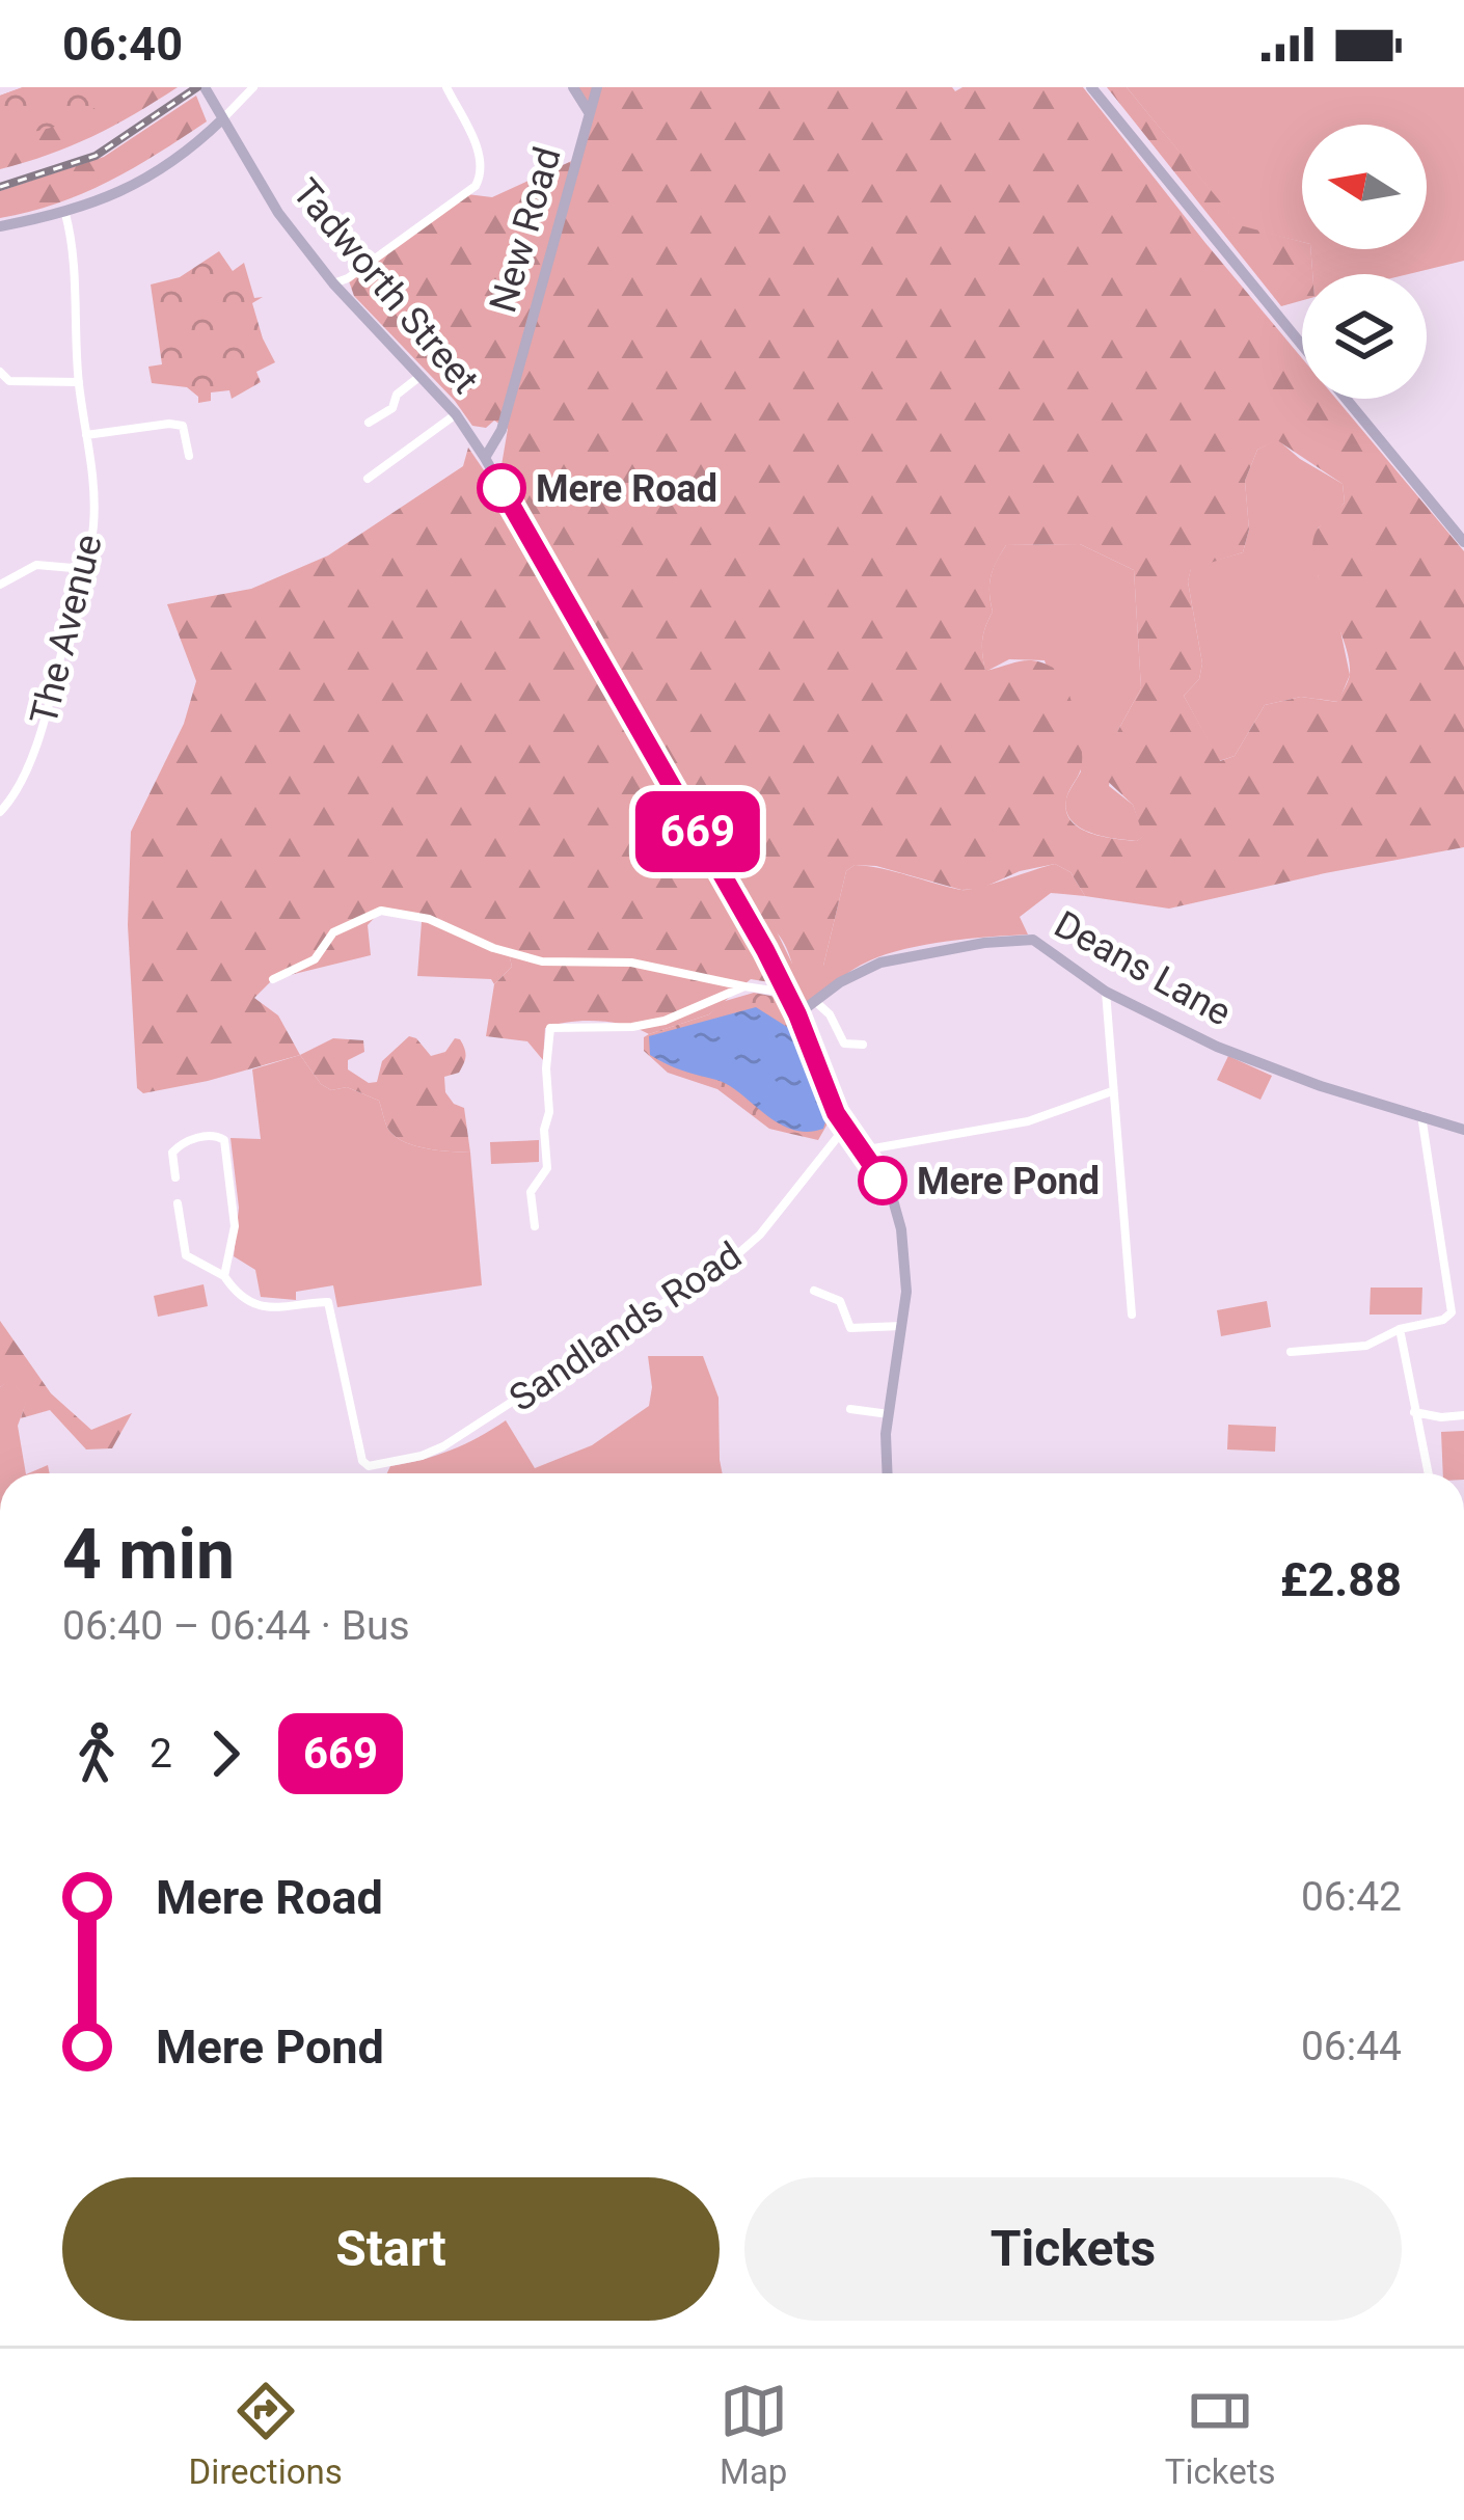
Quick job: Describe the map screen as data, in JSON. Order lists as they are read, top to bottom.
{
  "streets": {
    "main road": ["New Road", "Tadworth Street", "Deans Lane"],
    "street": ["The Avenue", "Sandlands Road"]
  },
  "crossings": [
    ["New Road", "Tadworth Street"]
  ],
  "places": ["Mere Road", "Mere Pond"],
  "lines": ["bus line 669"],
  "north": "left",
  "page": {
    "status": "06:40",
    "on_map": "669",
    "heading": ["4 min", "06:40 – 06:44 · Bus", "£2.88"],
    "legs": ["2", "669"],
    "list": [
      {
        "name": "Mere Road",
        "value": "06:42"
      },
      {
        "name": "Mere Pond",
        "value": "06:44"
      }
    ],
    "buttons": ["Start", "Tickets"],
    "tabs": ["Directions", "Map", "Tickets"]
  }
}
